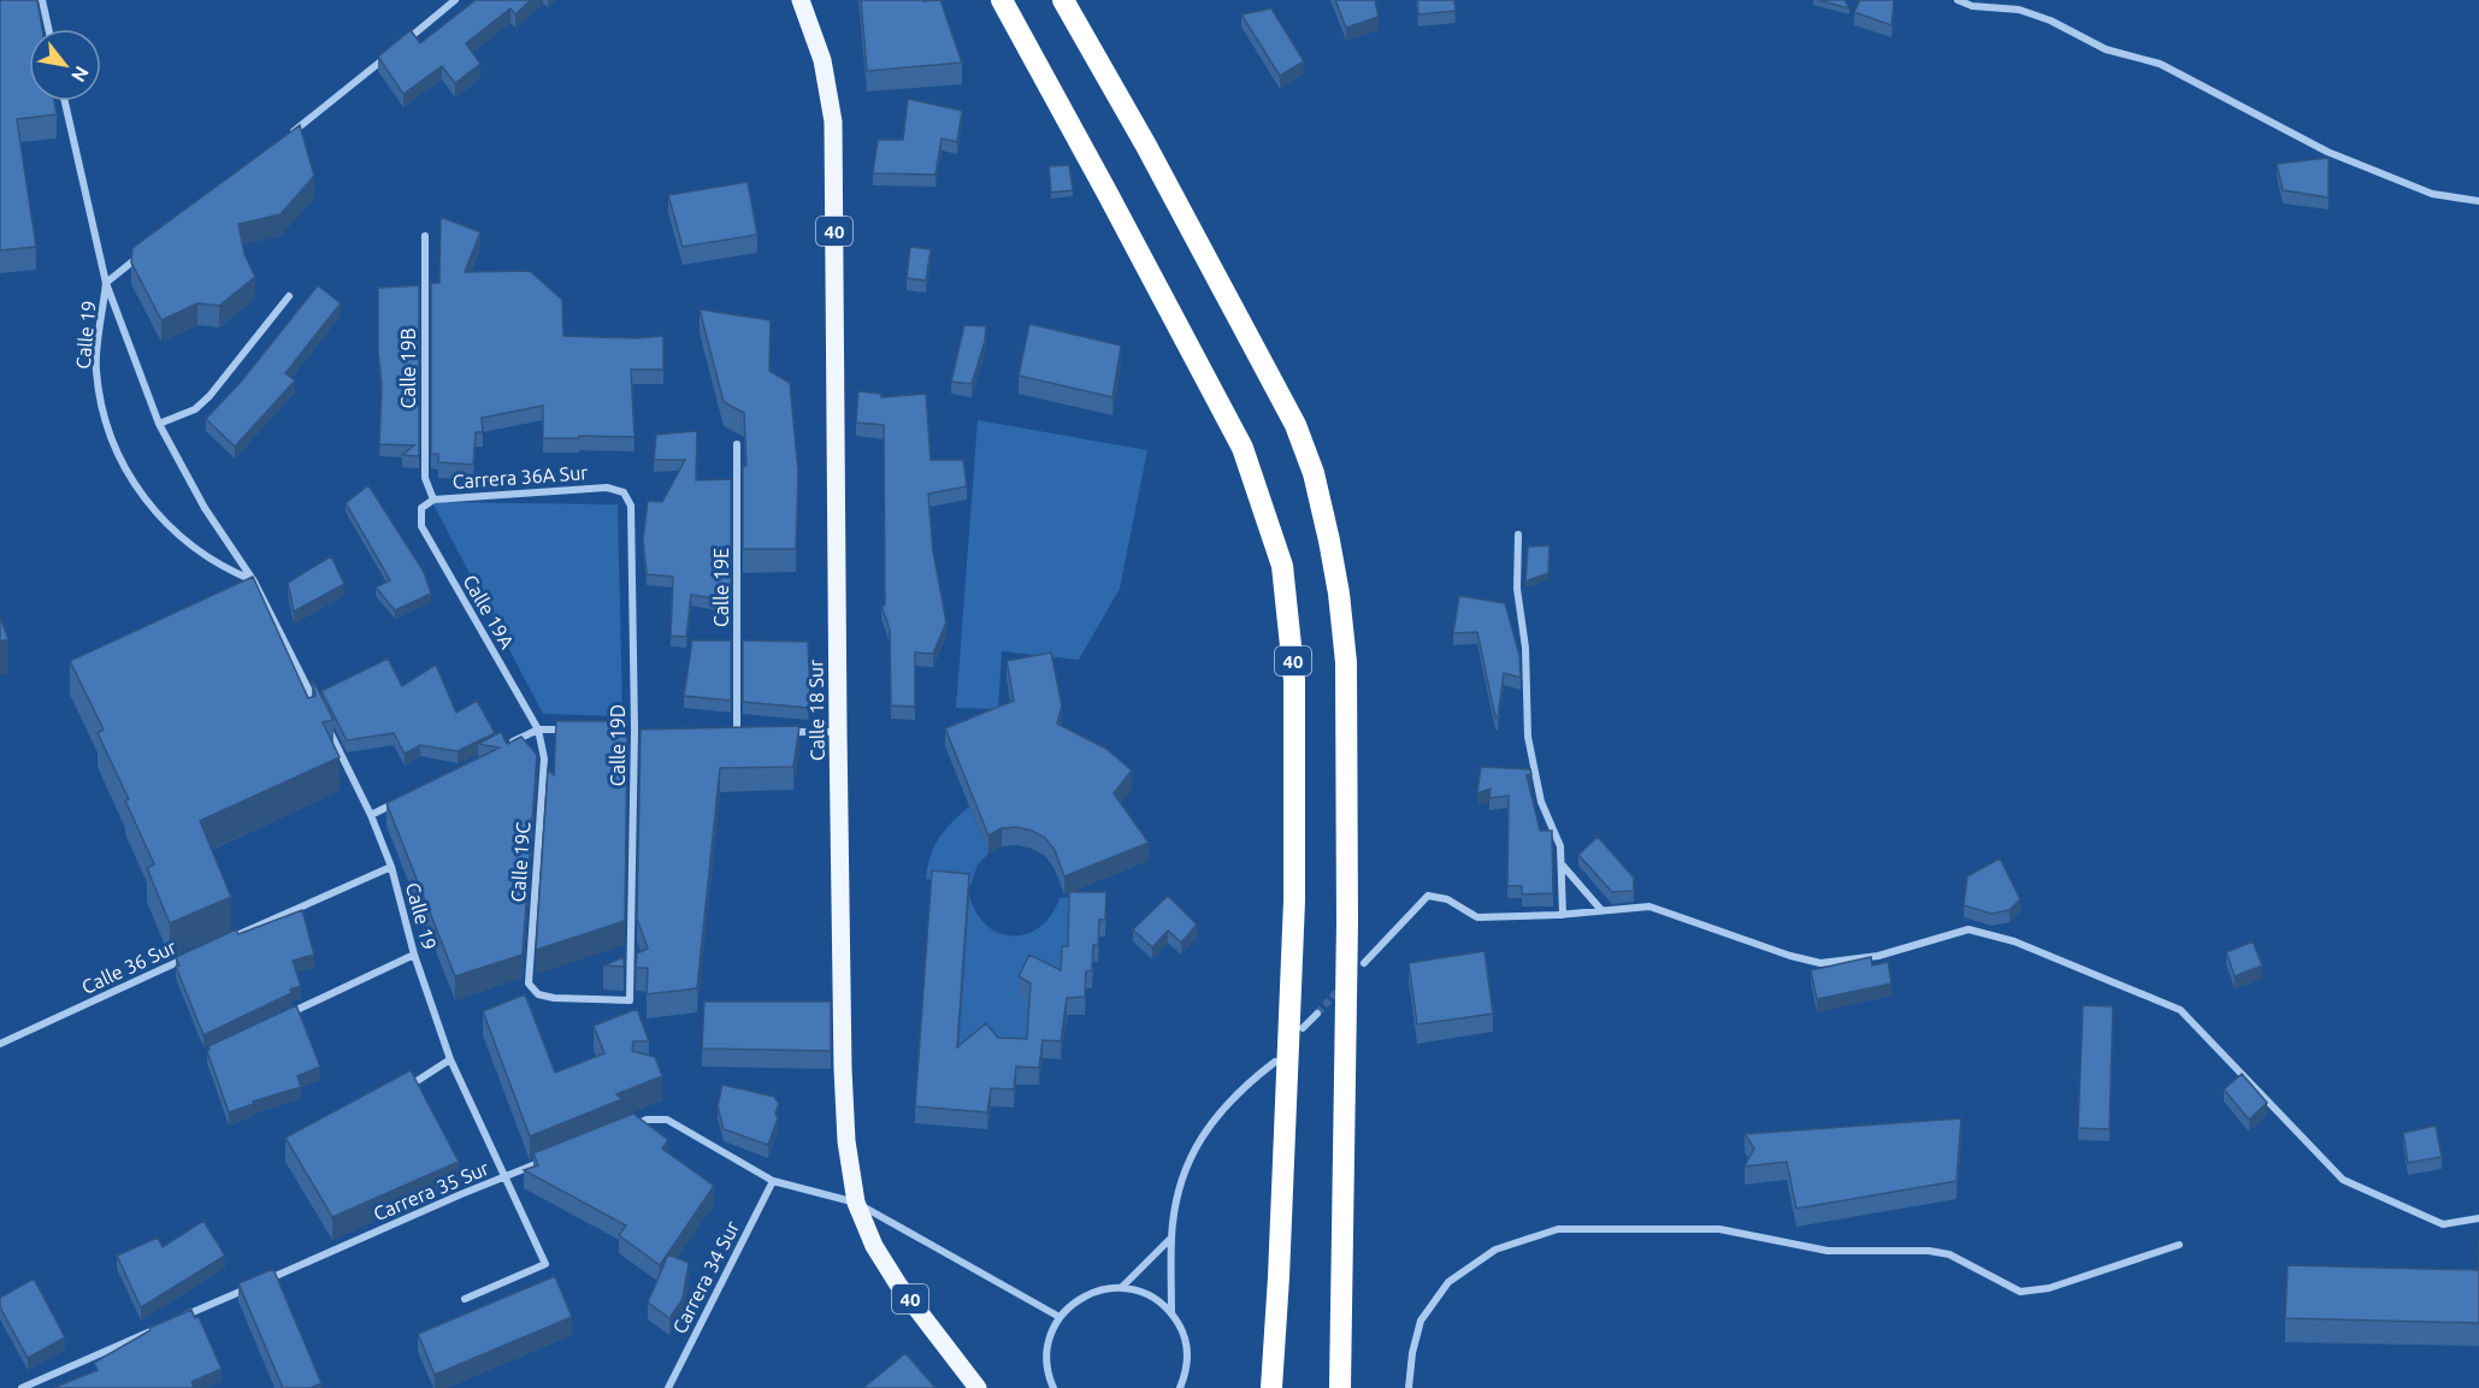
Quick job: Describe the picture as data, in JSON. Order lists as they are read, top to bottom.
{
  "streets": {
    "highway": ["40"],
    "main road": ["Calle 18 Sur"],
    "street": [
      "Calle 19",
      "Calle 19B",
      "Carrera 36A Sur",
      "Calle 19E",
      "Calle 19A",
      "Calle 19D",
      "Calle 19C",
      "Calle 36 Sur",
      "Carrera 35 Sur",
      "Carrera 34 Sur"
    ]
  },
  "crossings": [
    ["Calle 19", "Carrera 35 Sur"],
    ["Calle 19B", "Carrera 36A Sur"],
    ["Carrera 36A Sur", "Calle 19A"],
    ["Carrera 36A Sur", "Calle 19D"],
    ["Calle 19A", "Calle 19C"],
    ["Calle 19D", "Calle 19C"]
  ],
  "north": "bottom right"
}
